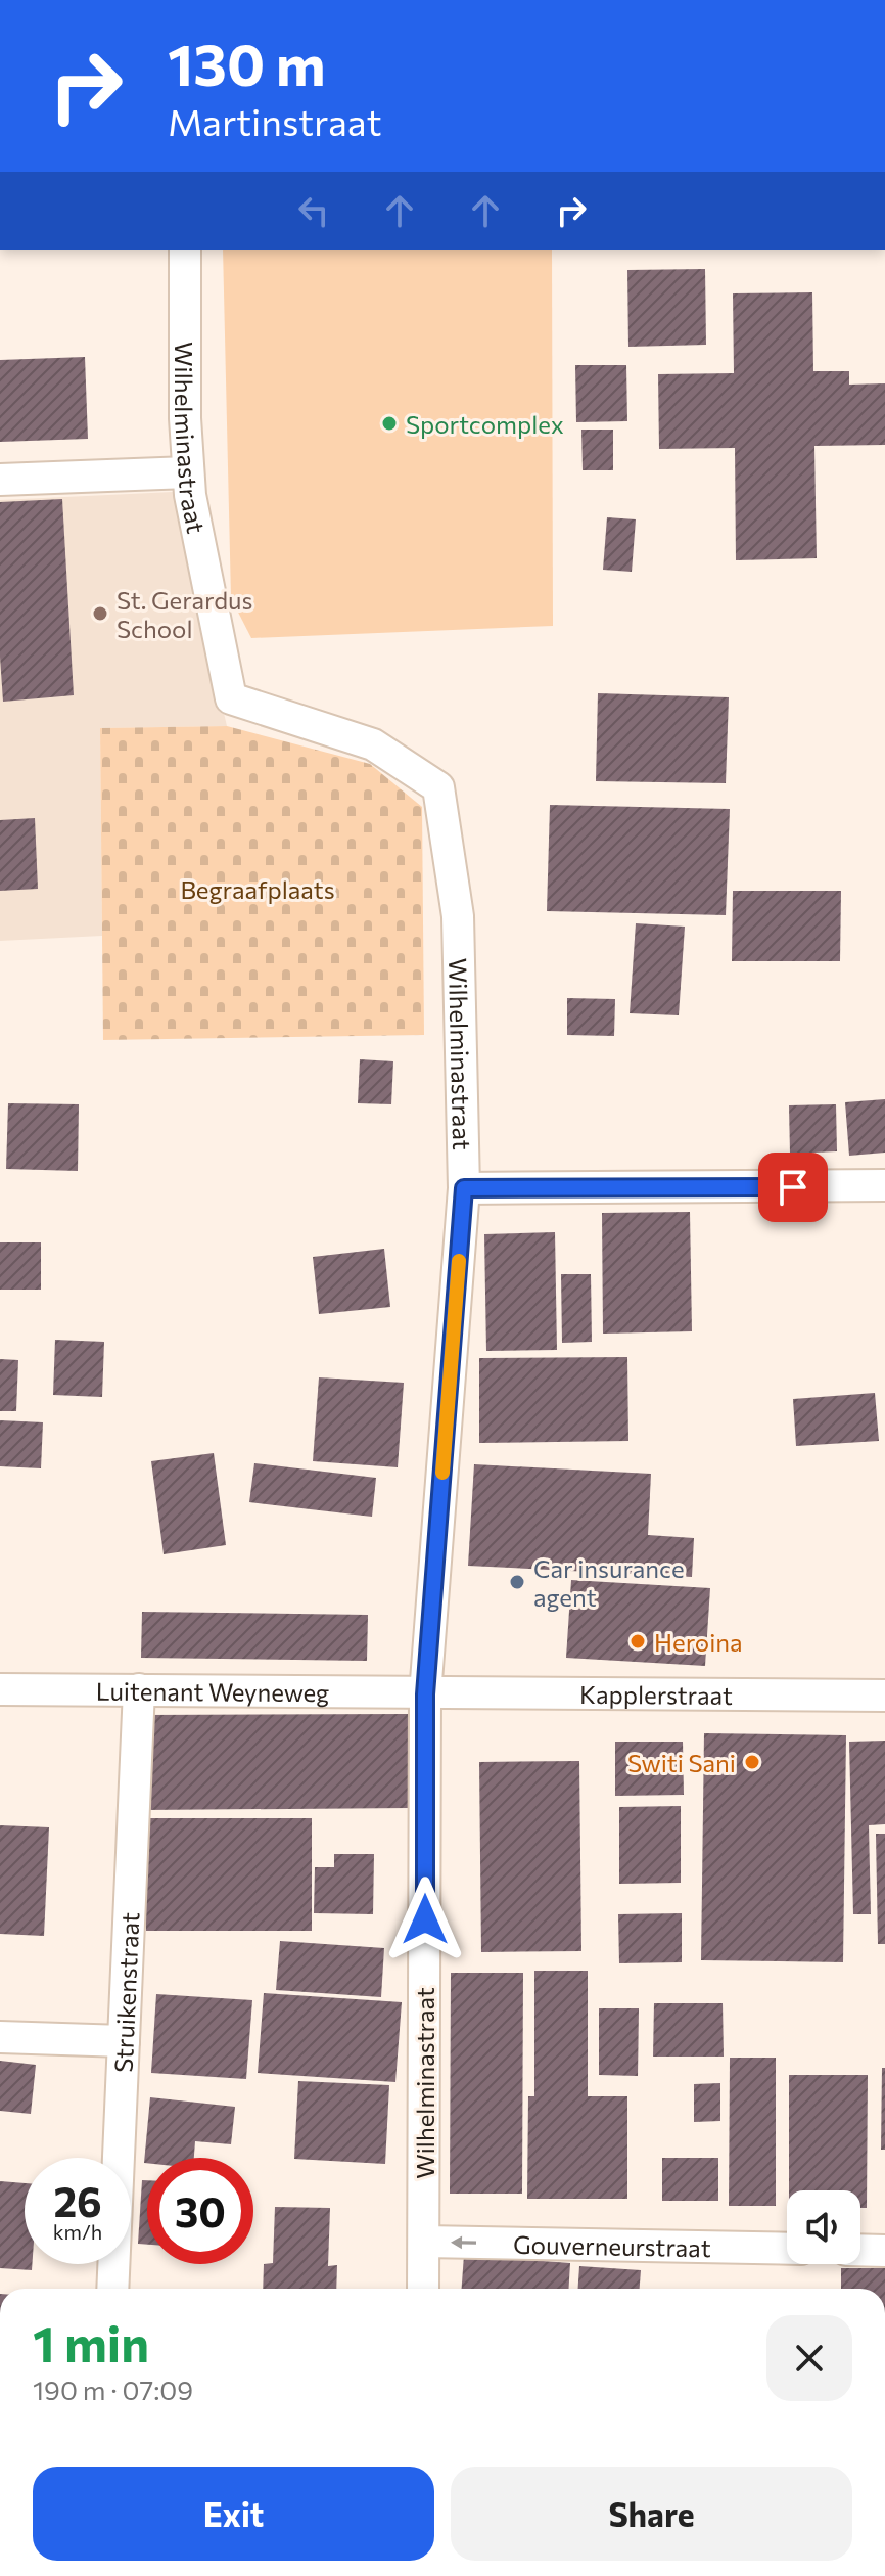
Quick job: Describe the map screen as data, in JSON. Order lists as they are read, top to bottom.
{
  "streets": {
    "street": [
      "Wilhelminastraat",
      "Luitenant Weyneweg",
      "Kapplerstraat",
      "Struikenstraat",
      "Gouverneurstraat"
    ]
  },
  "crossings": [
    ["Wilhelminastraat", "Luitenant Weyneweg"],
    ["Wilhelminastraat", "Kapplerstraat"],
    ["Wilhelminastraat", "Gouverneurstraat"],
    ["Luitenant Weyneweg", "Kapplerstraat"],
    ["Luitenant Weyneweg", "Struikenstraat"]
  ],
  "one_way": ["Gouverneurstraat"],
  "parks": ["Begraafplaats"],
  "places": [
    "Sportcomplex",
    "St. Gerardus School",
    "Car insurance agent",
    "Heroina",
    "Switi Sani"
  ],
  "page": {
    "turn": ["130 m", "Martinstraat"],
    "speed": "26 km/h",
    "limit": "30",
    "heading": ["1 min", "190 m · 07:09"],
    "buttons": ["Exit", "Share"]
  }
}
